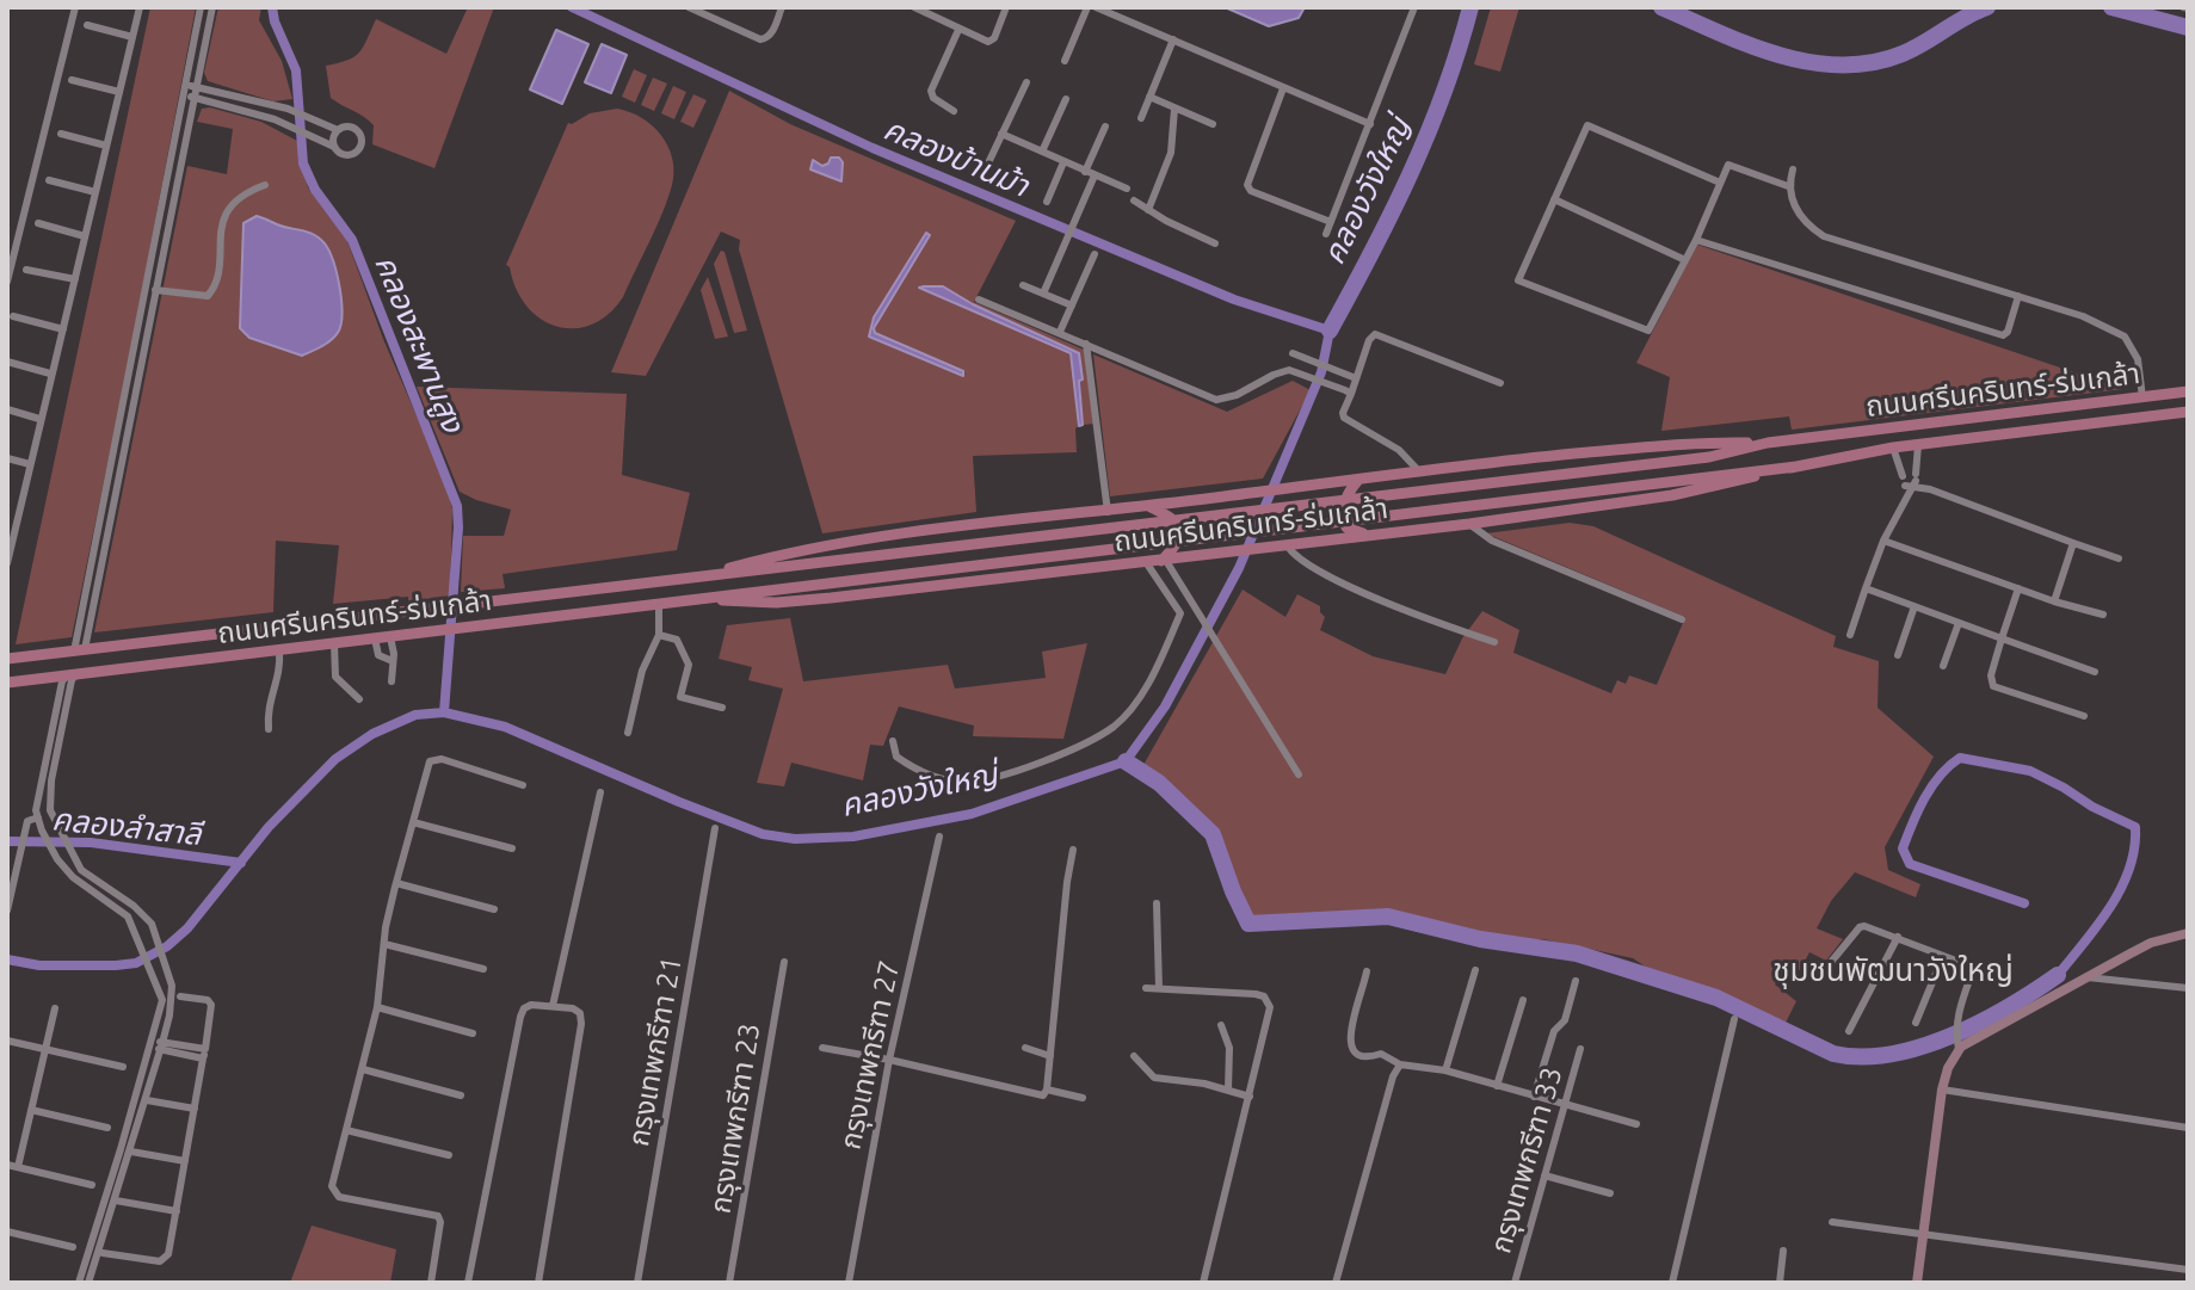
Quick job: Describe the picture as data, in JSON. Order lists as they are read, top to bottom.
{
  "streets": {
    "main road": ["ถนนศรีนครินทร์-ร่มเกล้า"],
    "street": [
      "กรุงเทพกรีฑา 21",
      "กรุงเทพกรีฑา 27",
      "กรุงเทพกรีฑา 23",
      "กรุงเทพกรีฑา 33"
    ]
  },
  "districts": ["ชุมชนพัฒนาวังใหญ่"],
  "water": [
    "คลองบ้านม้า",
    "คลองวังใหญ่",
    "คลองสะพานสูง",
    "คลองลำสาลี"
  ]
}
